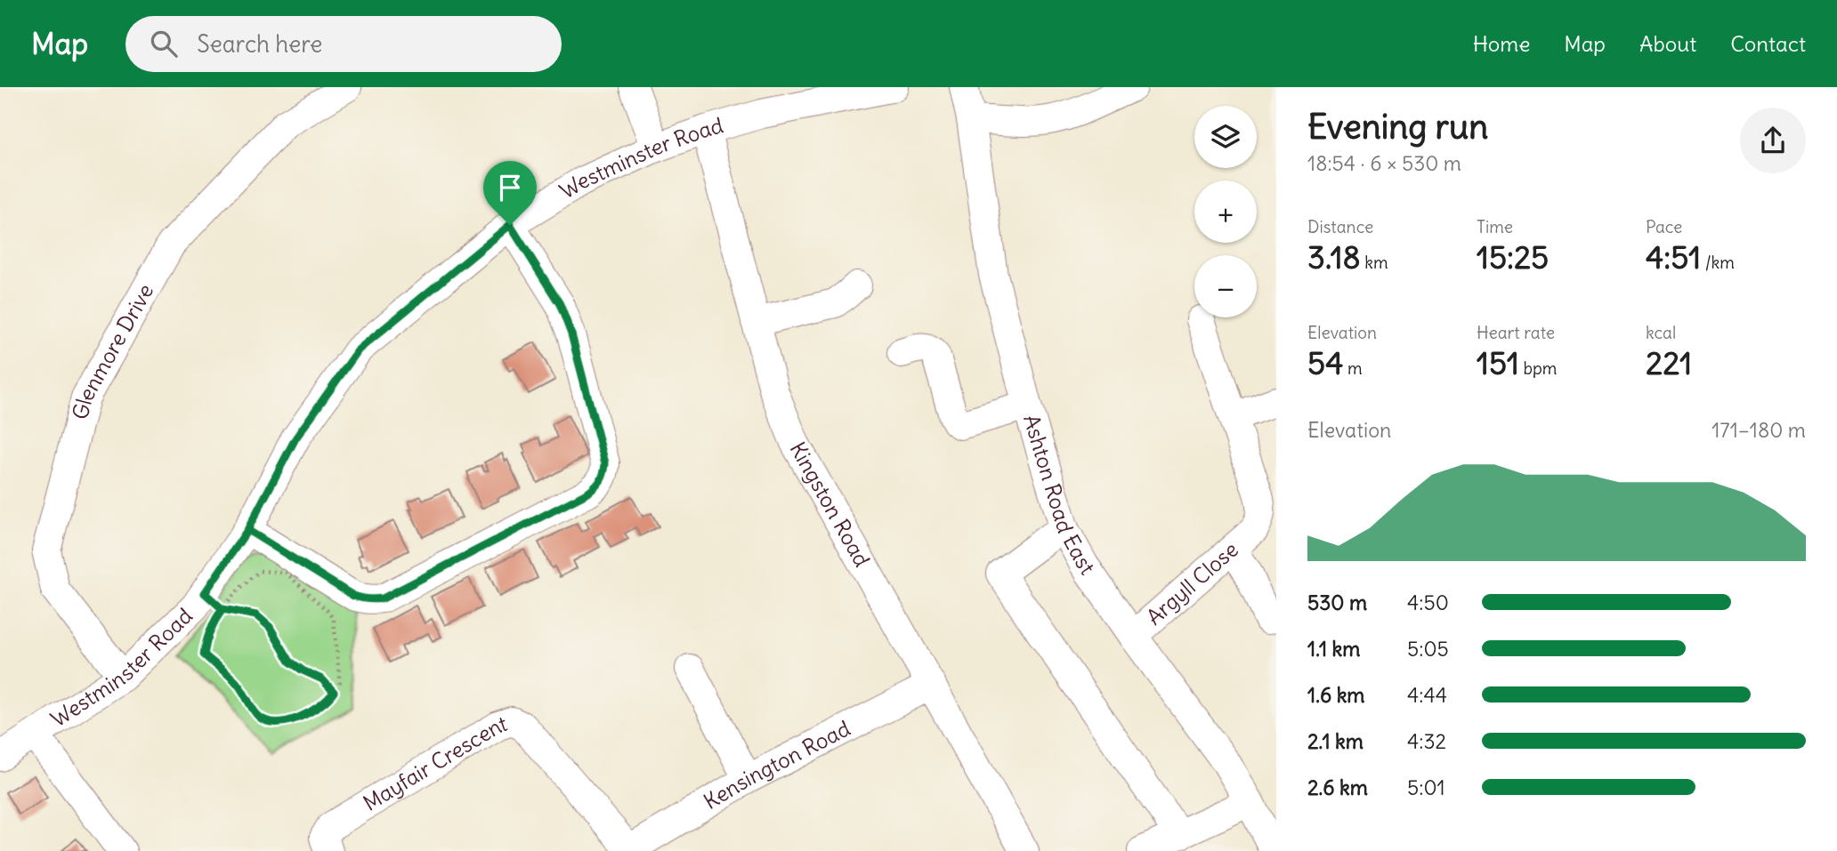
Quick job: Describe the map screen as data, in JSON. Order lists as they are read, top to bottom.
{
  "streets": {
    "street": [
      "Westminster Road",
      "Glenmore Drive",
      "Ashton Road East",
      "Kingston Road",
      "Argyll Close",
      "Kensington Road",
      "Mayfair Crescent"
    ]
  },
  "crossings": [
    ["Westminster Road", "Glenmore Drive"],
    ["Westminster Road", "Kingston Road"],
    ["Ashton Road East", "Argyll Close"],
    ["Kingston Road", "Kensington Road"],
    ["Kensington Road", "Mayfair Crescent"]
  ],
  "page": {
    "header": "Map",
    "search": "Search here",
    "nav": [
      "Home",
      "Map",
      "About",
      "Contact"
    ],
    "heading": ["Evening run", "18:54 · 6 × 530 m"],
    "map_buttons": ["+", "−"],
    "stats": [
      ["Distance", "3.18 km"],
      ["Time", "15:25"],
      ["Pace", "4:51 /km"],
      ["Elevation", "54 m"],
      ["Heart rate", "151 bpm"],
      ["kcal", "221"]
    ],
    "chart": ["Elevation", "171–180 m"],
    "list": [
      {
        "name": "530 m",
        "note": "4:50"
      },
      {
        "name": "1.1 km",
        "note": "5:05"
      },
      {
        "name": "1.6 km",
        "note": "4:44"
      },
      {
        "name": "2.1 km",
        "note": "4:32"
      },
      {
        "name": "2.6 km",
        "note": "5:01"
      }
    ]
  }
}
